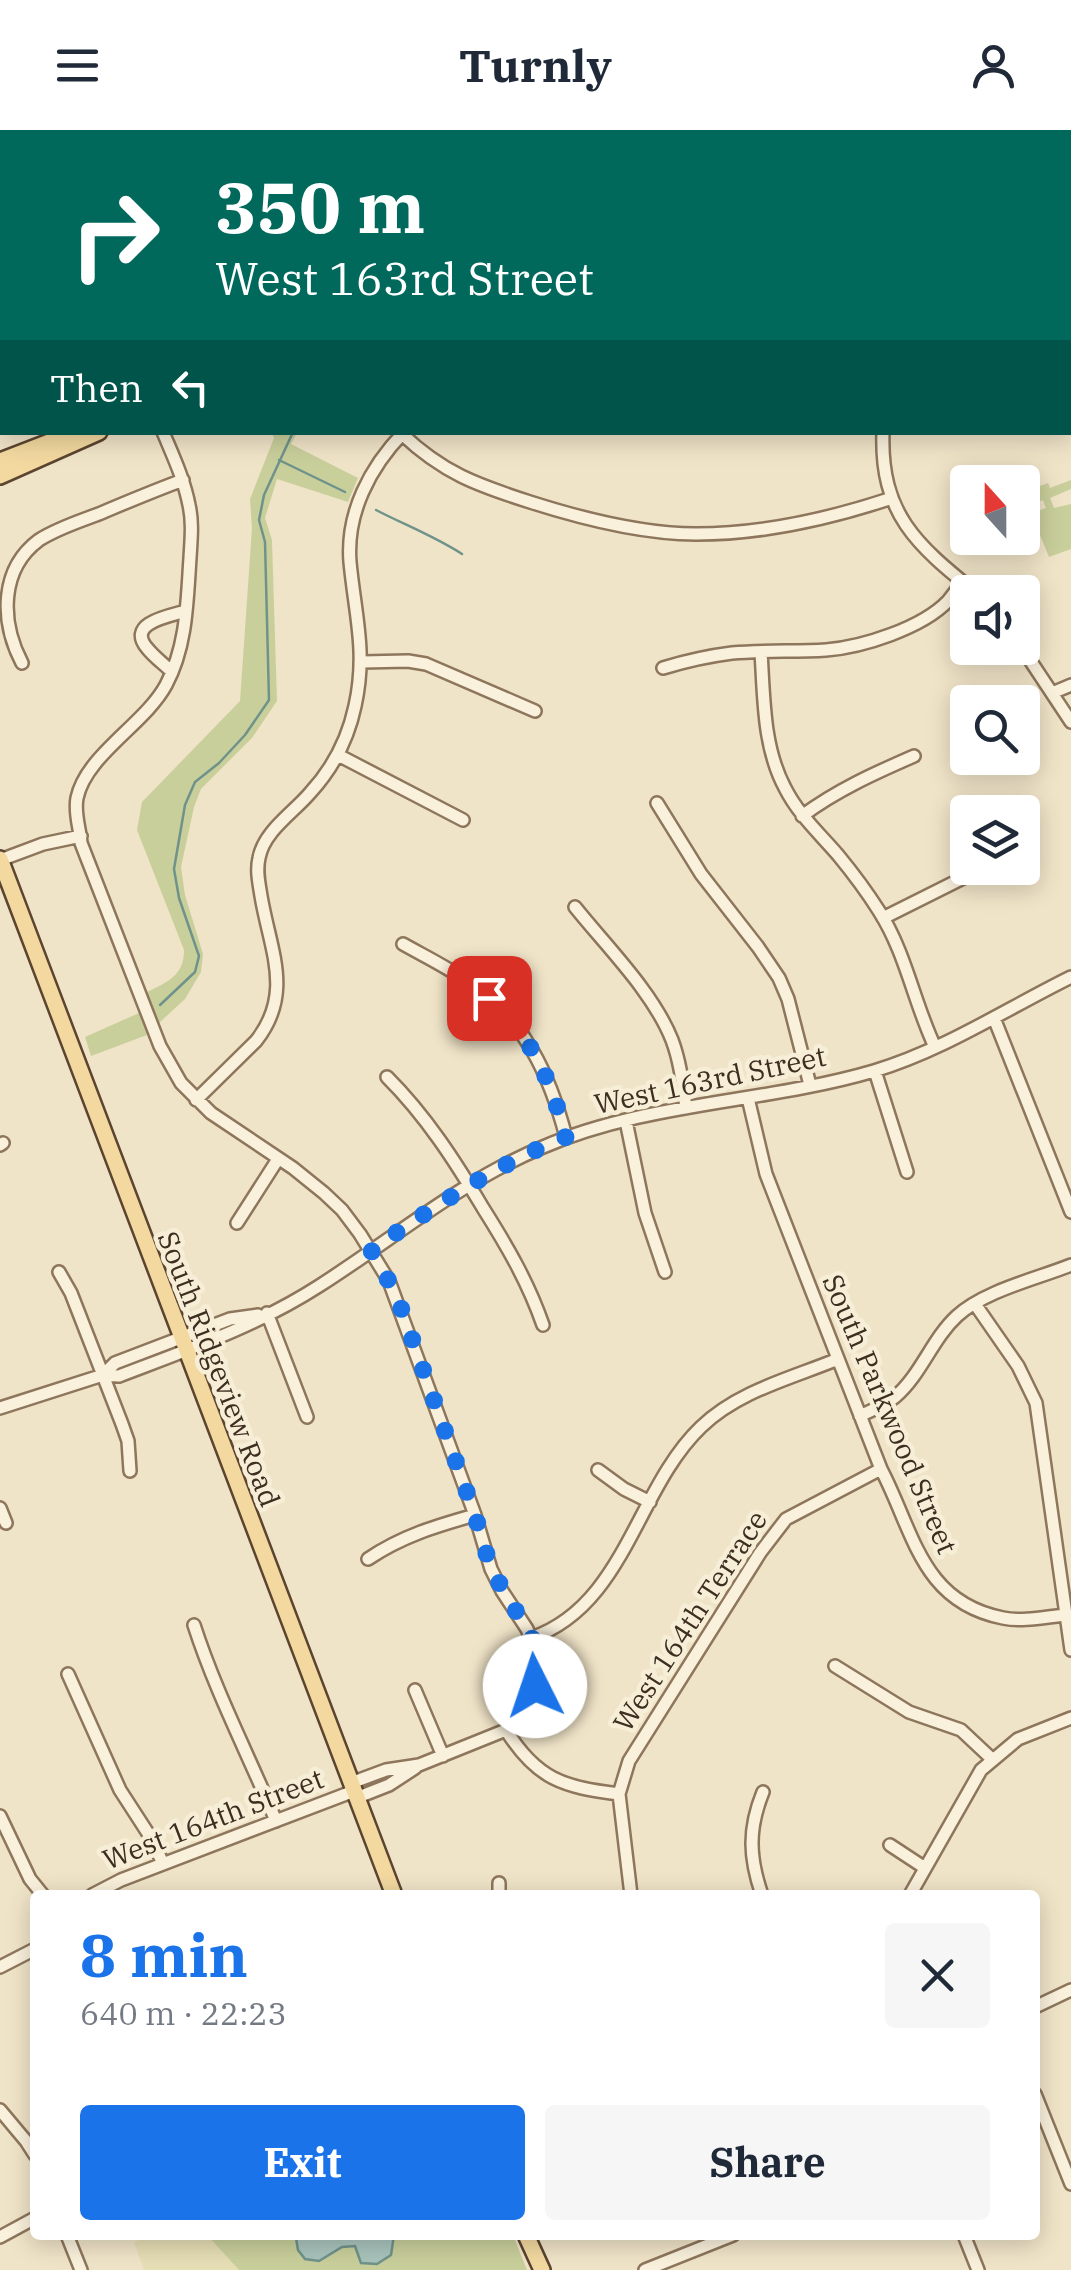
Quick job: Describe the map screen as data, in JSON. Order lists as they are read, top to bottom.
{
  "streets": {
    "main road": ["South Ridgeview Road"],
    "street": [
      "West 163rd Street",
      "South Parkwood Street",
      "West 164th Terrace",
      "West 164th Street"
    ]
  },
  "crossings": [
    ["West 163rd Street", "South Ridgeview Road"],
    ["West 163rd Street", "South Parkwood Street"],
    ["South Ridgeview Road", "West 164th Street"],
    ["South Parkwood Street", "West 164th Terrace"]
  ],
  "north": "top",
  "page": {
    "header": "Turnly",
    "turn": ["350 m", "West 163rd Street"],
    "then": "Then",
    "heading": ["8 min", "640 m · 22:23"],
    "buttons": ["Exit", "Share"]
  }
}
